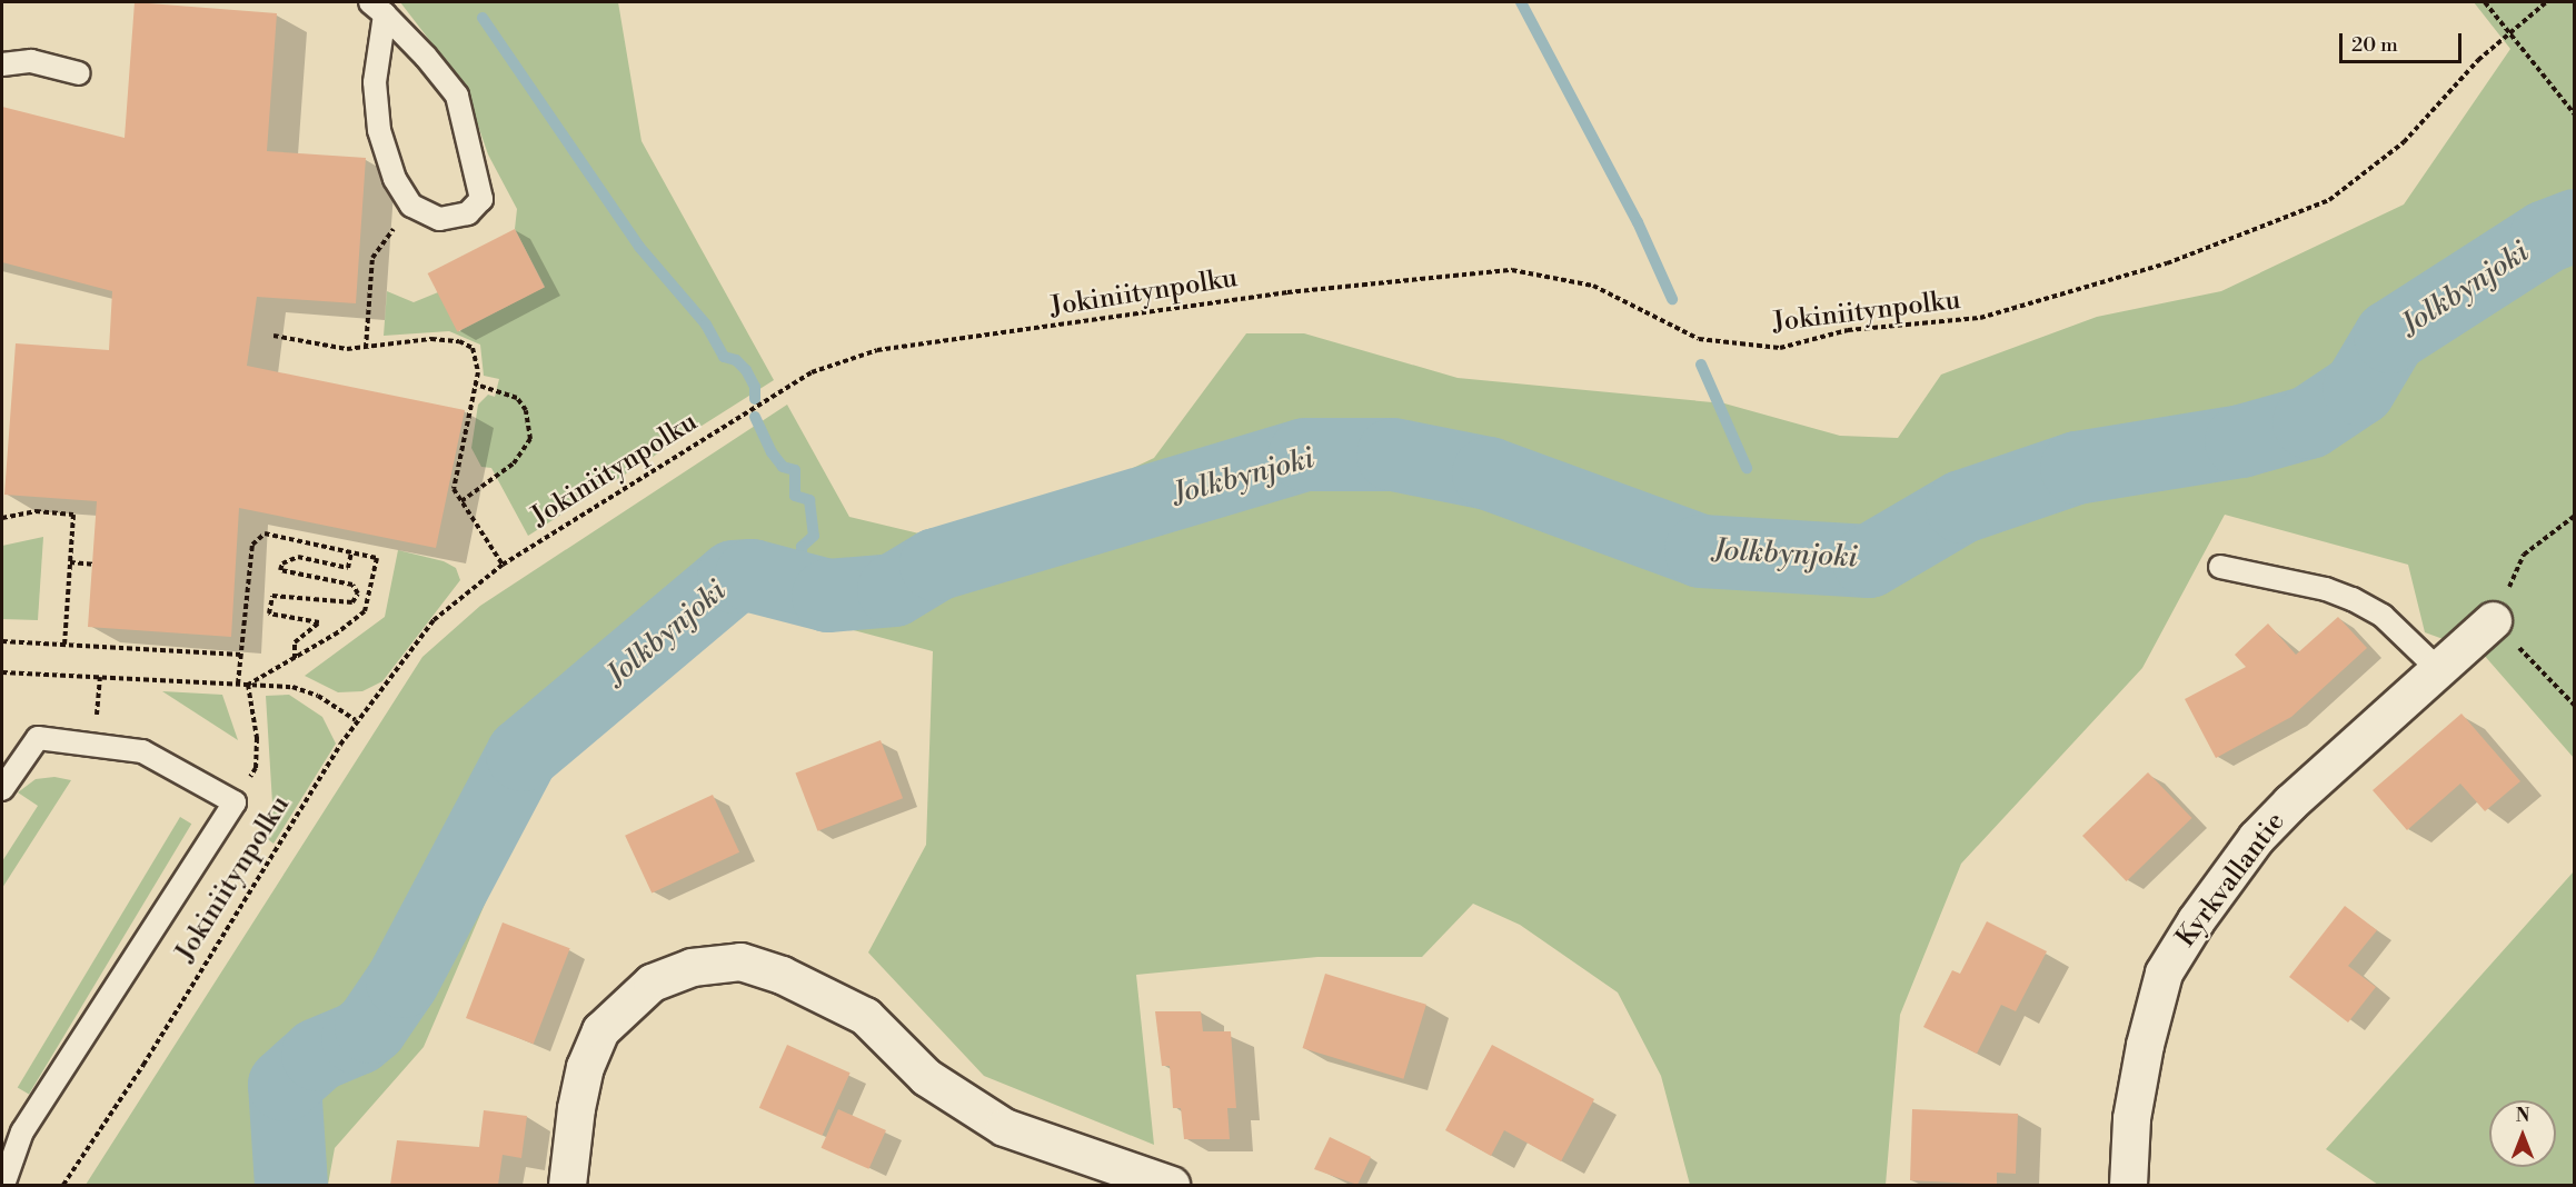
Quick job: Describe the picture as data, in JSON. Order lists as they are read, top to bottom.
{
  "streets": {
    "street": ["Kyrkvallantie"],
    "path": ["Jokiniitynpolku"]
  },
  "water": ["Jolkbynjoki"],
  "scale_bar": "20 m",
  "north": "top"
}
